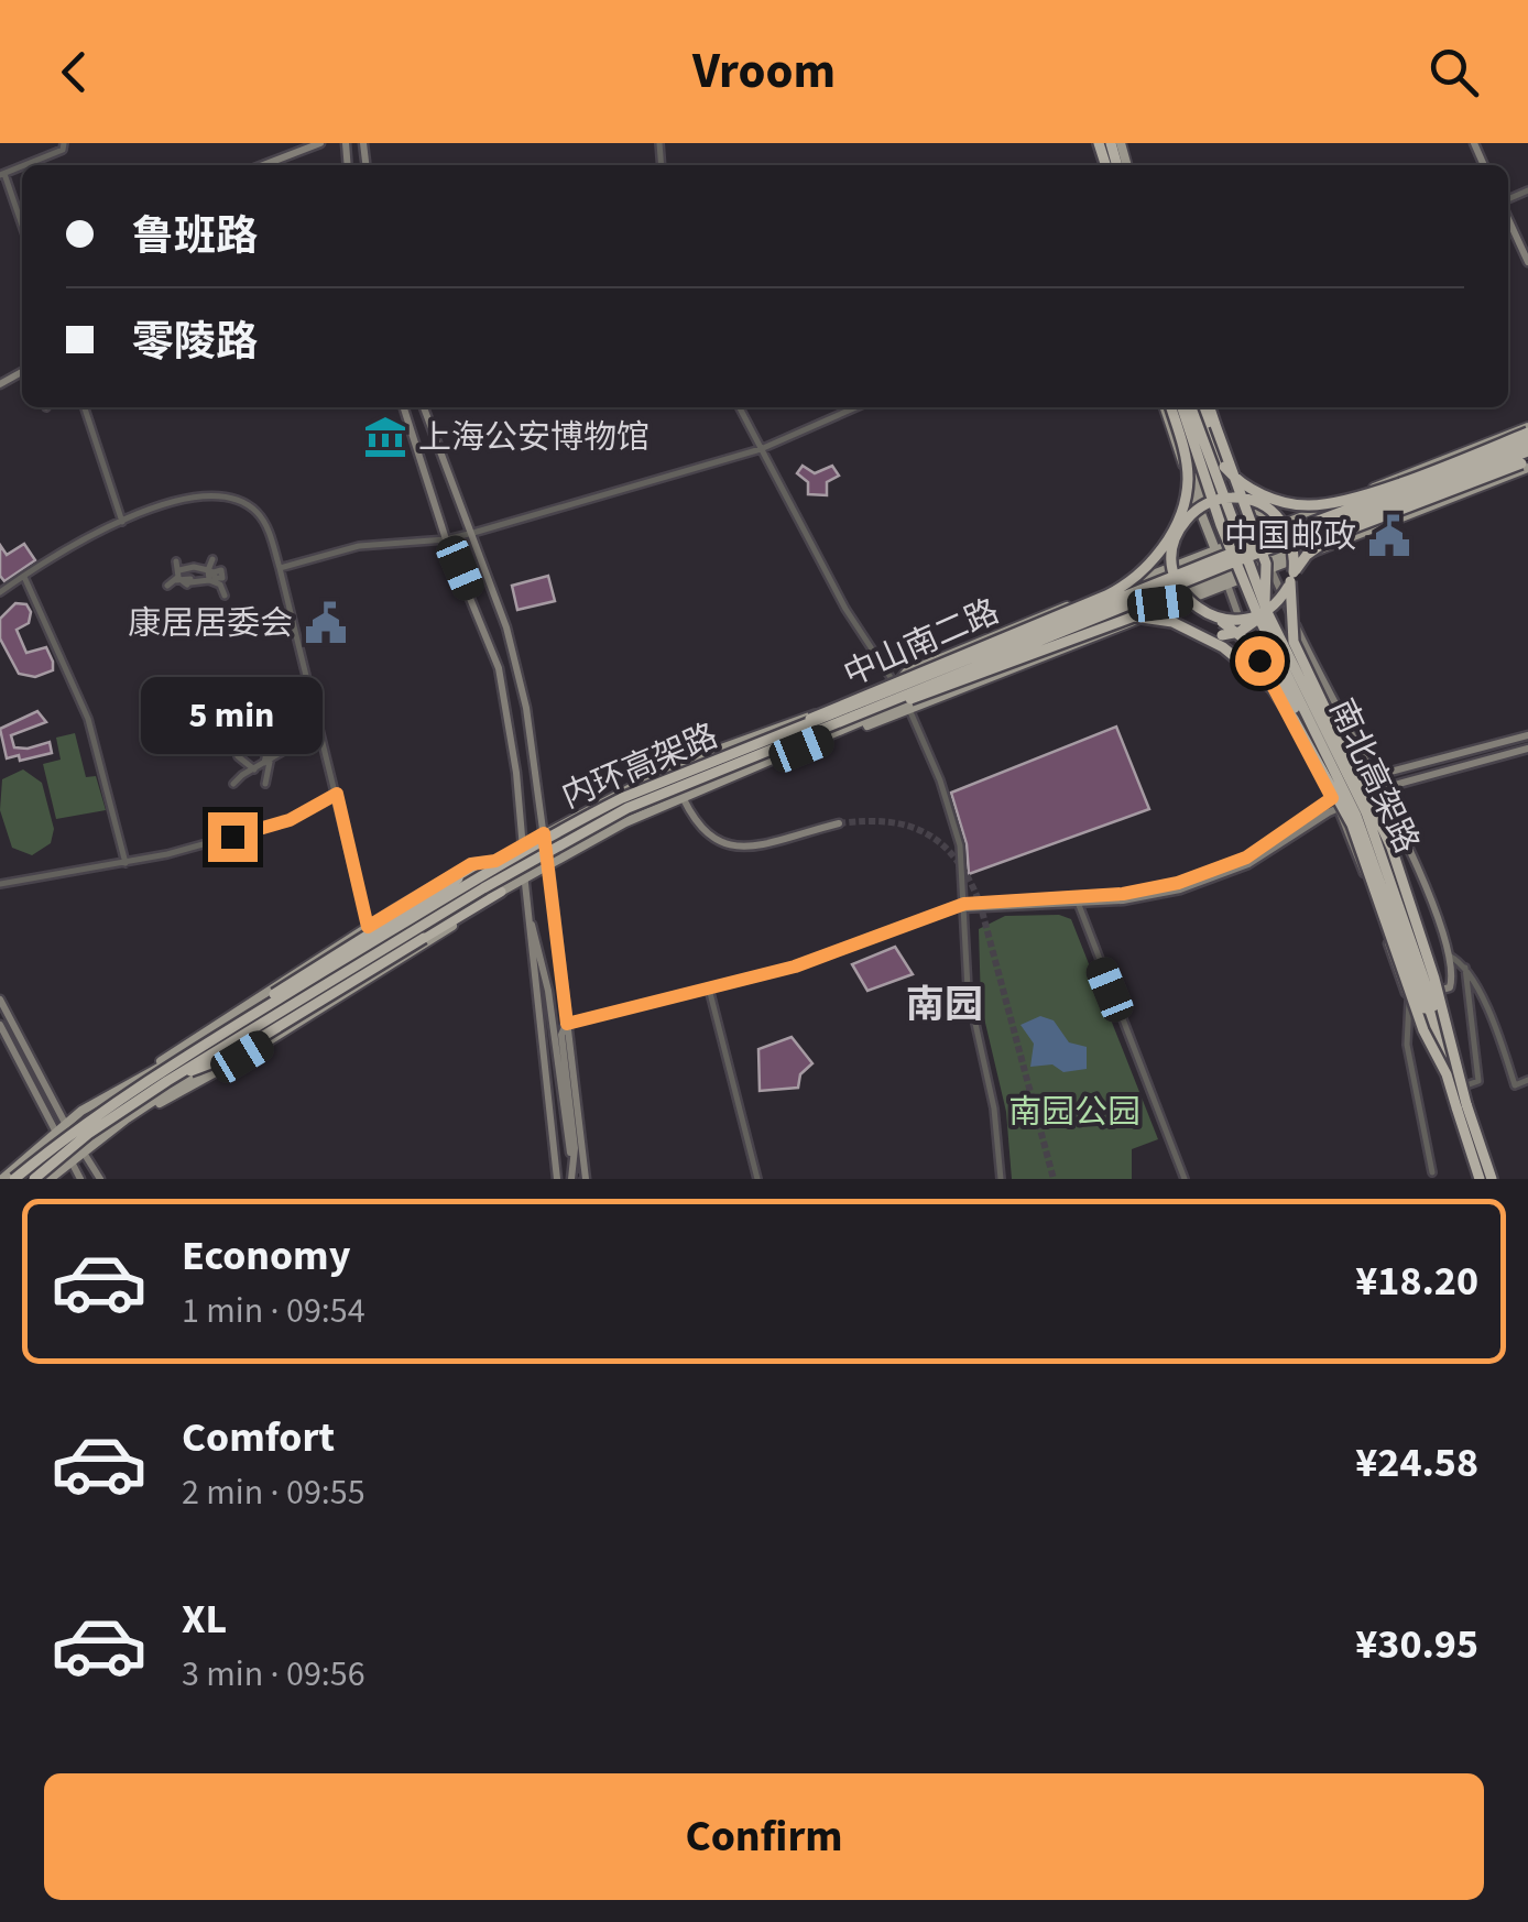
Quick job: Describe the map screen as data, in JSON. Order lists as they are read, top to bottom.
{
  "streets": {
    "highway": ["内环高架路", "南北高架路"],
    "main road": ["中山南二路"]
  },
  "crossings": [
    ["中山南二路", "内环高架路"]
  ],
  "districts": ["南园"],
  "parks": ["南园公园"],
  "places": {
    "museum": ["上海公安博物馆"],
    "public building": ["中国邮政", "康居居委会"]
  },
  "page": {
    "header": "Vroom",
    "banner": ["鲁班路", "零陵路"],
    "bubble": "5 min",
    "list": [
      {
        "name": "Economy",
        "note": "1 min · 09:54",
        "value": "¥18.20"
      },
      {
        "name": "Comfort",
        "note": "2 min · 09:55",
        "value": "¥24.58"
      },
      {
        "name": "XL",
        "note": "3 min · 09:56",
        "value": "¥30.95"
      }
    ],
    "buttons": "Confirm"
  }
}
